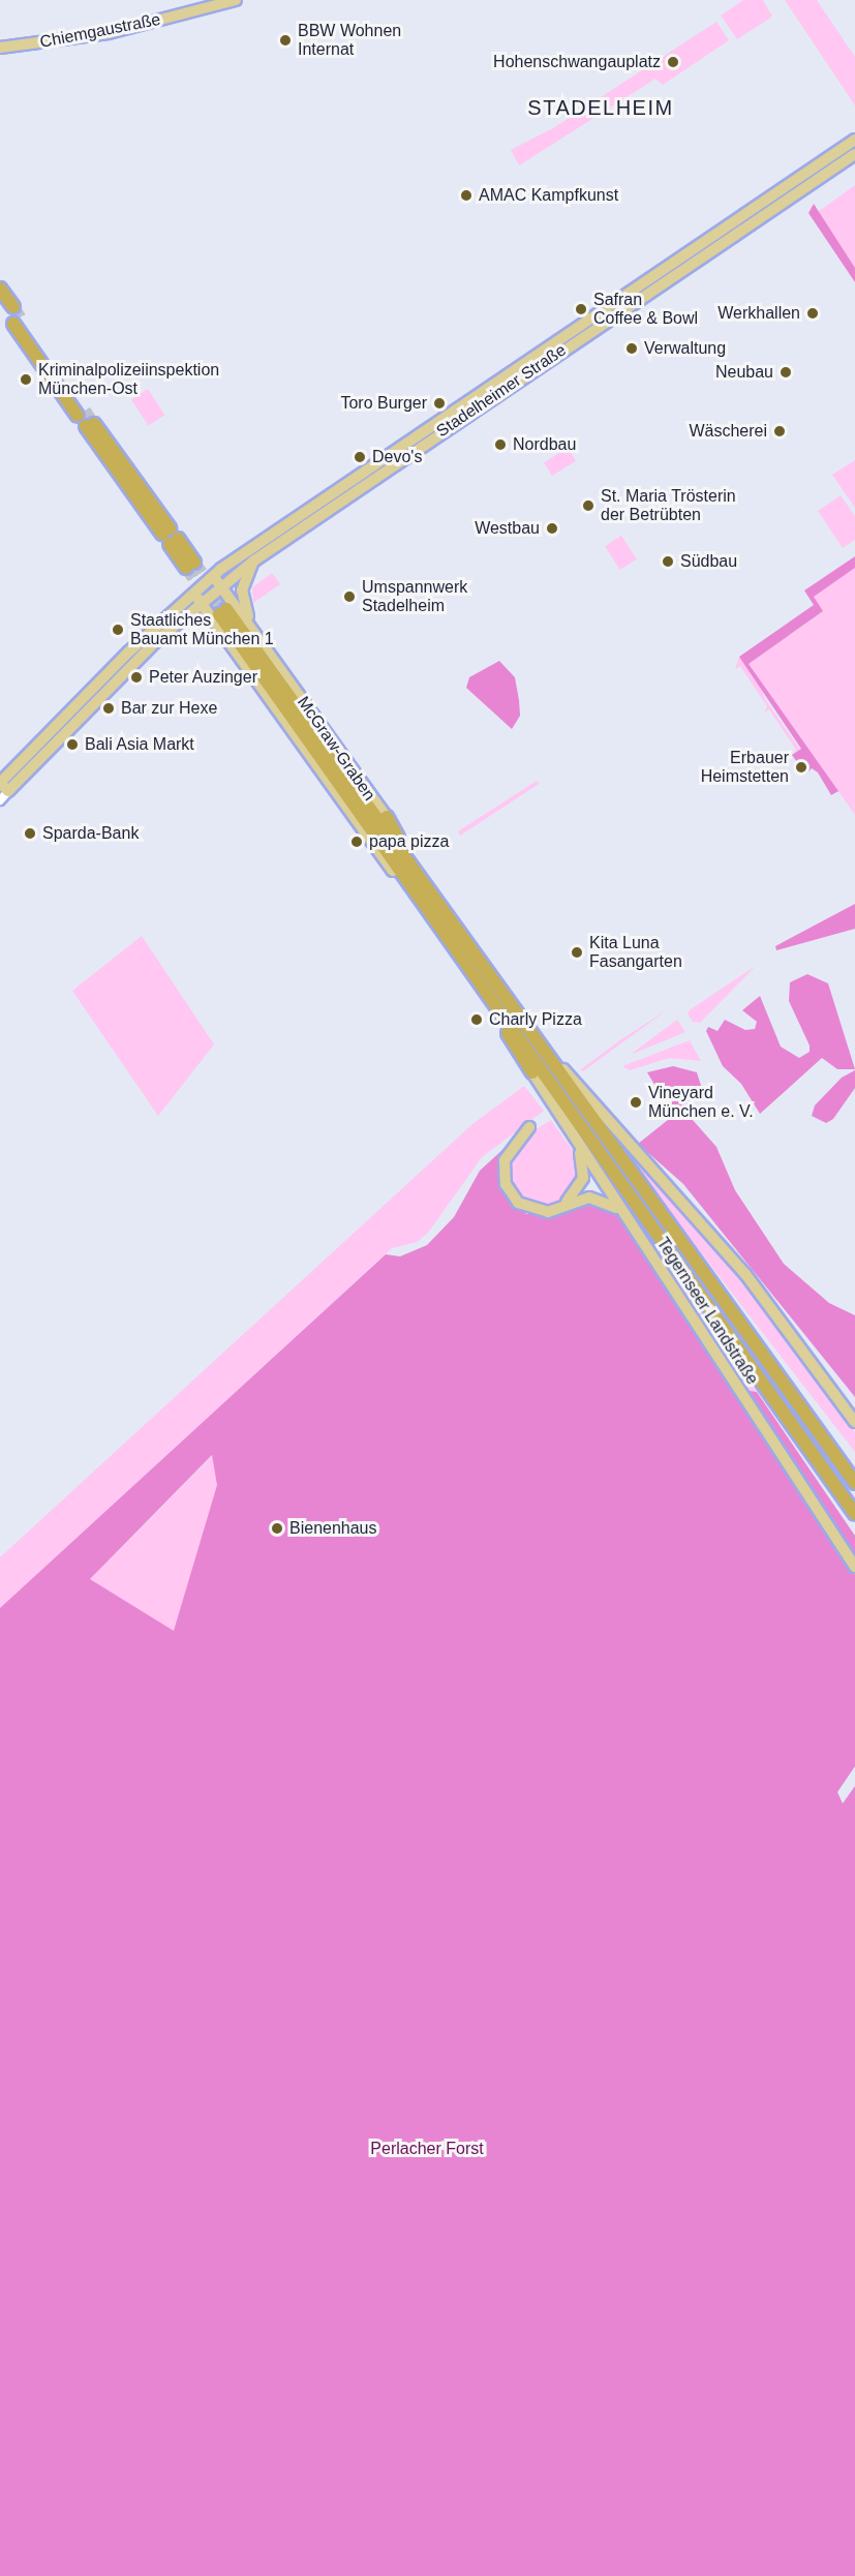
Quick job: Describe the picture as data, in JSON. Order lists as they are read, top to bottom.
{
  "streets": {
    "highway": ["McGraw-Graben"],
    "main road": ["Chiemgaustraße", "Stadelheimer Straße", "Tegernseer Landstraße"]
  },
  "districts": ["STADELHEIM"],
  "parks": ["Perlacher Forst"],
  "places": [
    "BBW Wohnen Internat",
    "Hohenschwangauplatz",
    "AMAC Kampfkunst",
    "Safran Coffee & Bowl",
    "Werkhallen",
    "Verwaltung",
    "Neubau",
    "Kriminalpolizeiinspektion München-Ost",
    "Toro Burger",
    "Wäscherei",
    "Nordbau",
    "Devo's",
    "St. Maria Trösterin der Betrübten",
    "Westbau",
    "Südbau",
    "Umspannwerk Stadelheim",
    "Staatliches Bauamt München 1",
    "Peter Auzinger",
    "Bar zur Hexe",
    "Bali Asia Markt",
    "Erbauer Heimstetten",
    "Sparda-Bank",
    "papa pizza",
    "Kita Luna Fasangarten",
    "Charly Pizza",
    "Vineyard München e. V.",
    "Bienenhaus"
  ]
}
